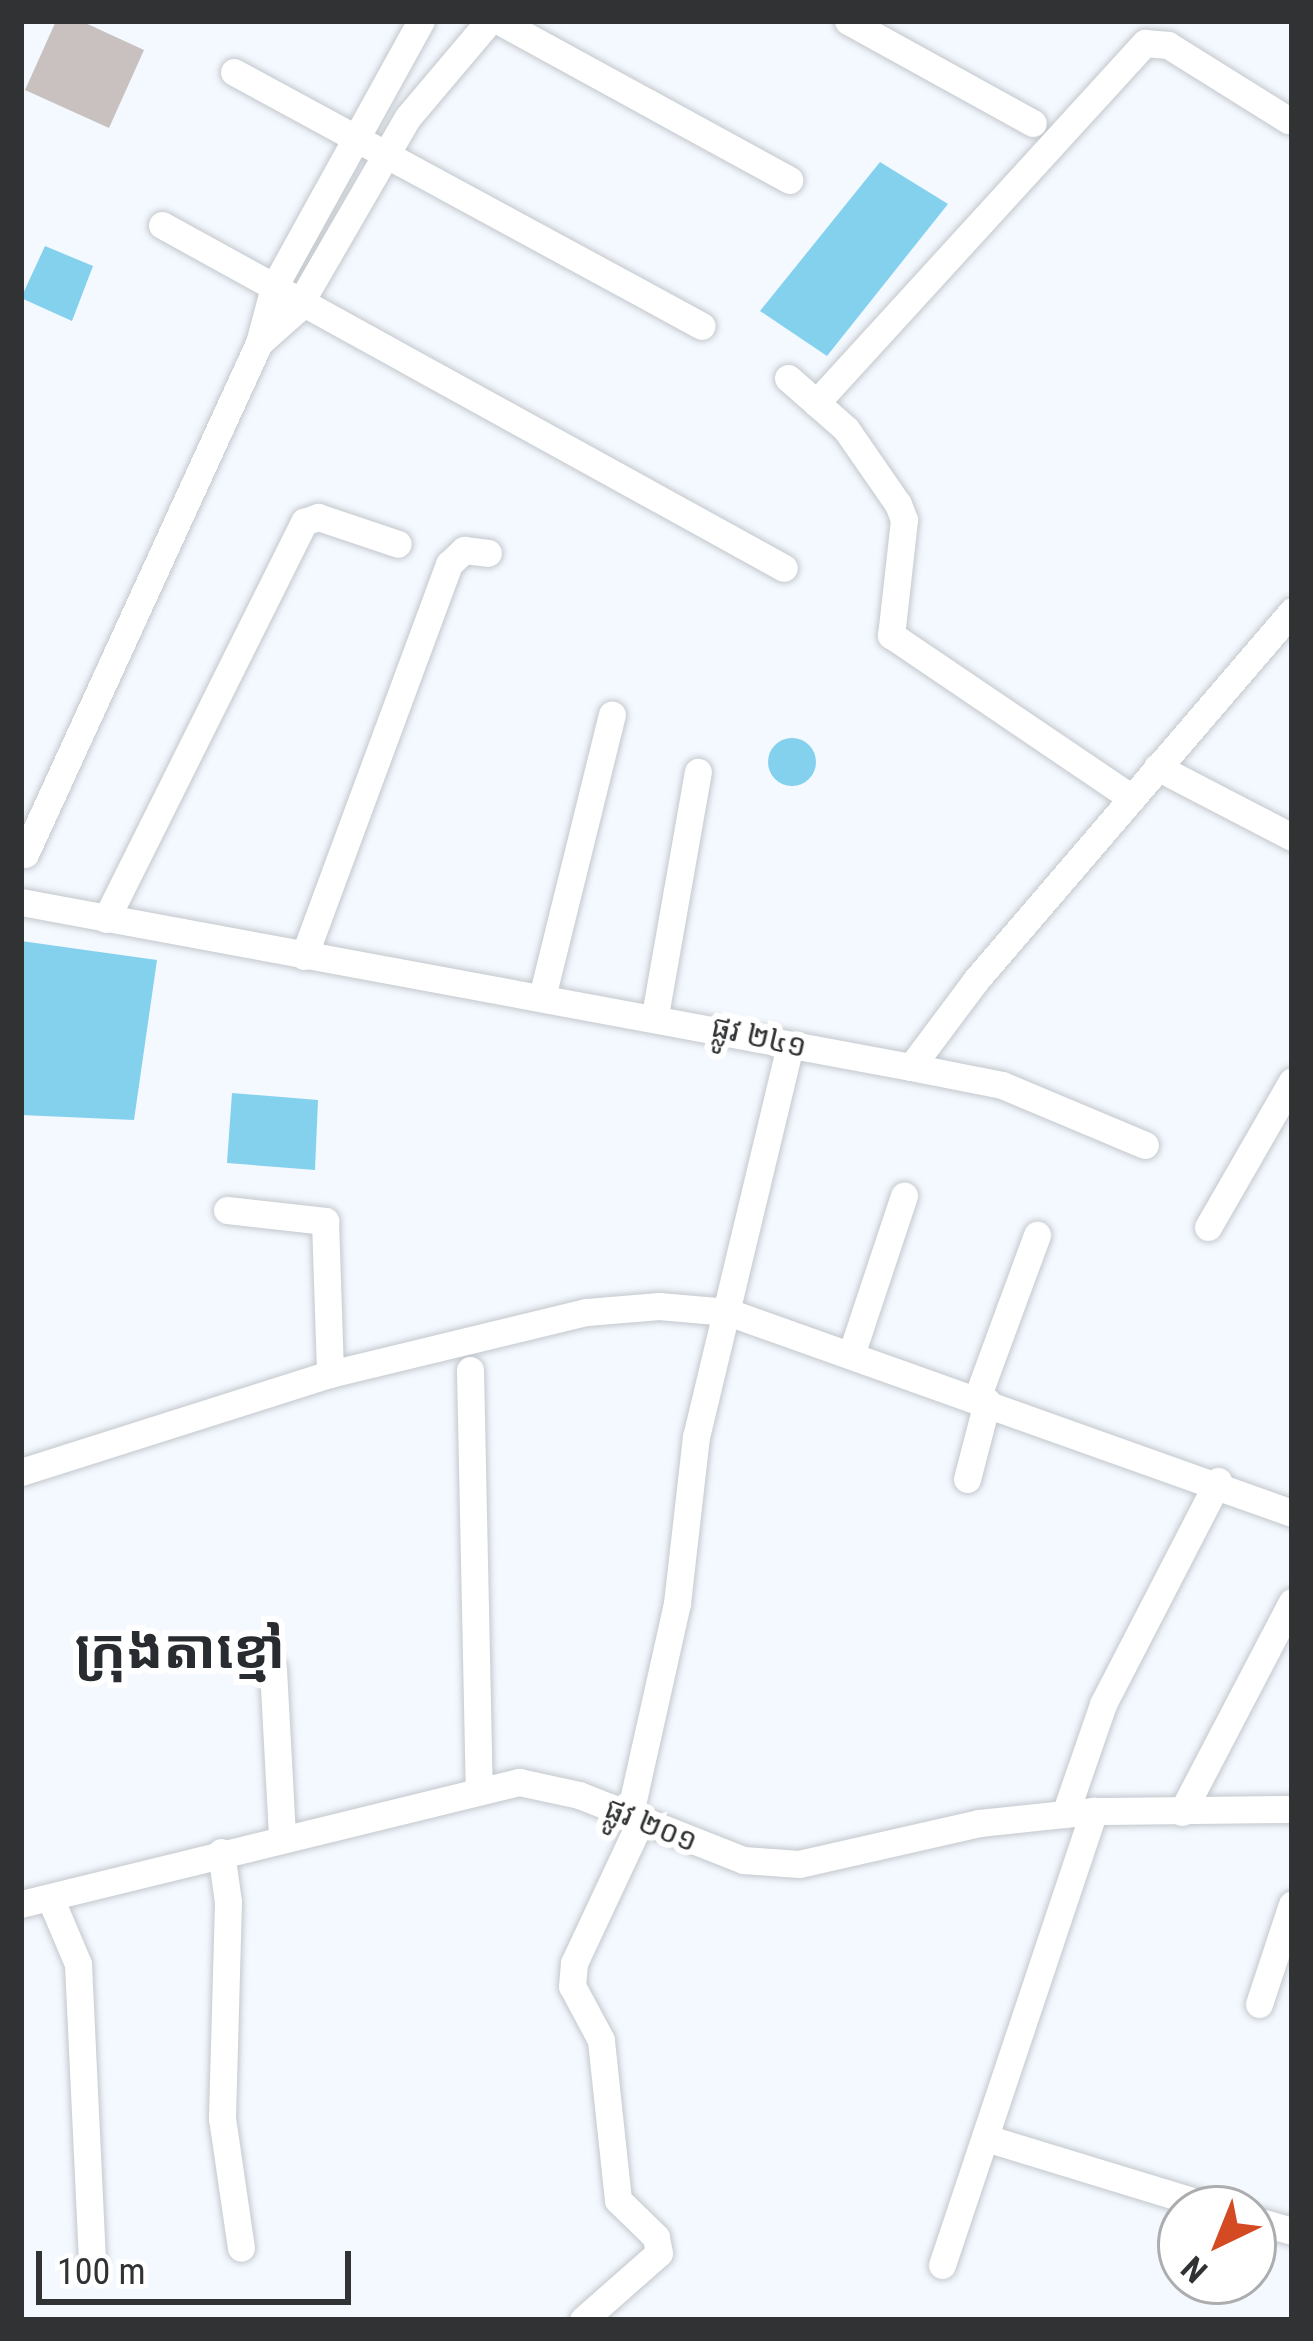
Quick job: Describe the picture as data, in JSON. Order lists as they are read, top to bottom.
{
  "streets": {
    "street": ["ផ្លូវ ២៤១", "ផ្លូវ ២០១"]
  },
  "districts": ["ក្រុងតាខ្មៅ"],
  "scale_bar": "100 m",
  "north": "bottom left"
}
